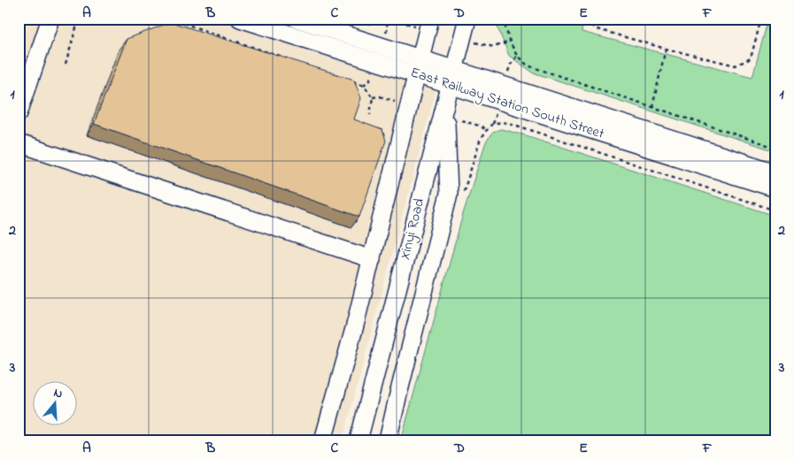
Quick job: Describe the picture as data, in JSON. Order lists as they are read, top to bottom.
{
  "streets": {
    "street": ["East Railway Station South Street", "Xinyi Road"]
  },
  "crossings": [
    ["East Railway Station South Street", "Xinyi Road"]
  ],
  "north": "top",
  "grid": {
    "columns": [
      "A",
      "B",
      "C",
      "D",
      "E",
      "F"
    ],
    "rows": ["1", "2", "3"]
  }
}
